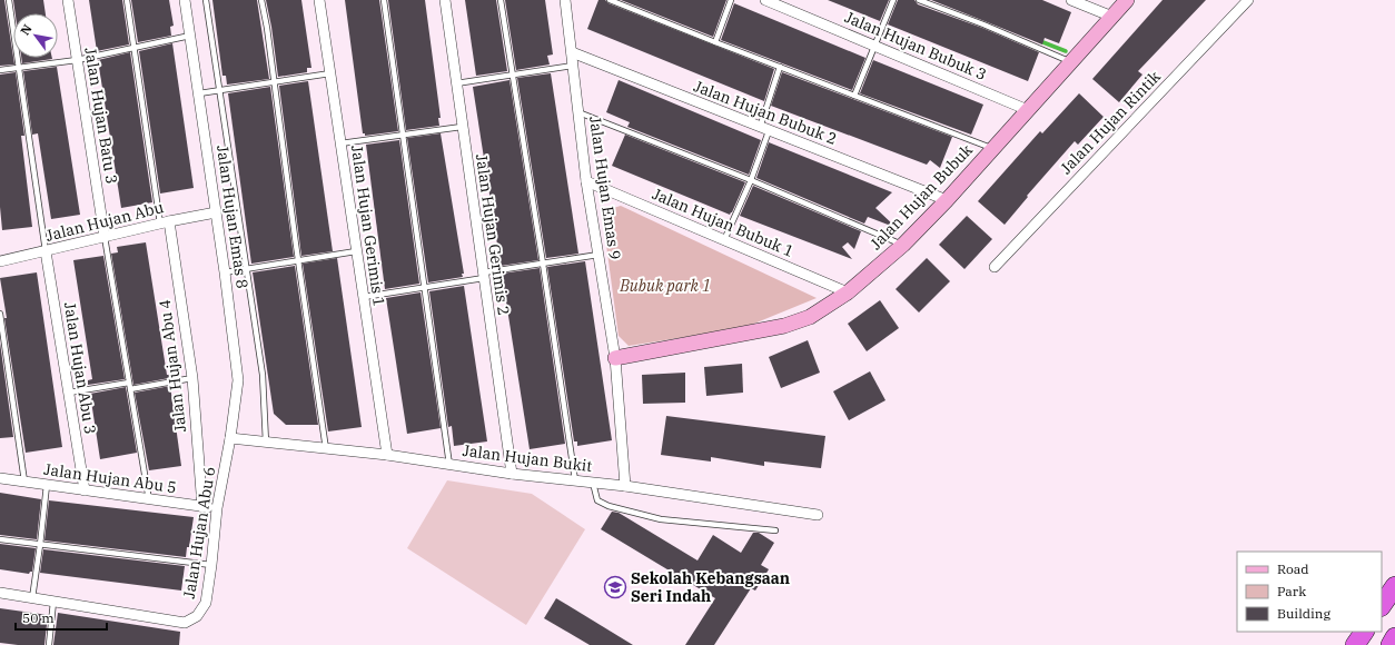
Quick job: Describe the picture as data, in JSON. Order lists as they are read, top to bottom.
{
  "streets": {
    "street": [
      "Jalan Hujan Bubuk 3",
      "Jalan Hujan Bubuk 2",
      "Jalan Hujan Batu 3",
      "Jalan Hujan Rintik",
      "Jalan Hujan Emas 9",
      "Jalan Hujan Bubuk",
      "Jalan Hujan Emas 8",
      "Jalan Hujan Abu",
      "Jalan Hujan Bubuk 1",
      "Jalan Hujan Gerimis 1",
      "Jalan Hujan Gerimis 2",
      "Jalan Hujan Abu 4",
      "Jalan Hujan Abu 3",
      "Jalan Hujan Bukit",
      "Jalan Hujan Abu 5",
      "Jalan Hujan Abu 6"
    ]
  },
  "crossings": [
    ["Jalan Hujan Bubuk 3", "Jalan Hujan Bubuk"],
    ["Jalan Hujan Bubuk 2", "Jalan Hujan Emas 9"],
    ["Jalan Hujan Bubuk 2", "Jalan Hujan Bubuk"],
    ["Jalan Hujan Batu 3", "Jalan Hujan Abu"],
    ["Jalan Hujan Emas 9", "Jalan Hujan Bubuk"],
    ["Jalan Hujan Emas 9", "Jalan Hujan Bubuk 1"],
    ["Jalan Hujan Emas 9", "Jalan Hujan Bukit"],
    ["Jalan Hujan Bubuk", "Jalan Hujan Bubuk 1"],
    ["Jalan Hujan Emas 8", "Jalan Hujan Abu"],
    ["Jalan Hujan Emas 8", "Jalan Hujan Bukit"],
    ["Jalan Hujan Emas 8", "Jalan Hujan Abu 6"],
    ["Jalan Hujan Abu", "Jalan Hujan Abu 4"],
    ["Jalan Hujan Abu", "Jalan Hujan Abu 3"],
    ["Jalan Hujan Gerimis 1", "Jalan Hujan Bukit"],
    ["Jalan Hujan Gerimis 2", "Jalan Hujan Bukit"],
    ["Jalan Hujan Abu 4", "Jalan Hujan Abu 5"],
    ["Jalan Hujan Abu 3", "Jalan Hujan Abu 5"],
    ["Jalan Hujan Bukit", "Jalan Hujan Abu 6"],
    ["Jalan Hujan Abu 5", "Jalan Hujan Abu 6"]
  ],
  "parks": ["Bubuk park 1"],
  "places": {
    "school or university": ["Sekolah Kebangsaan Seri Indah"]
  },
  "legend": ["Road", "Park", "Building"],
  "scale_bar": "50 m",
  "north": "top left"
}
